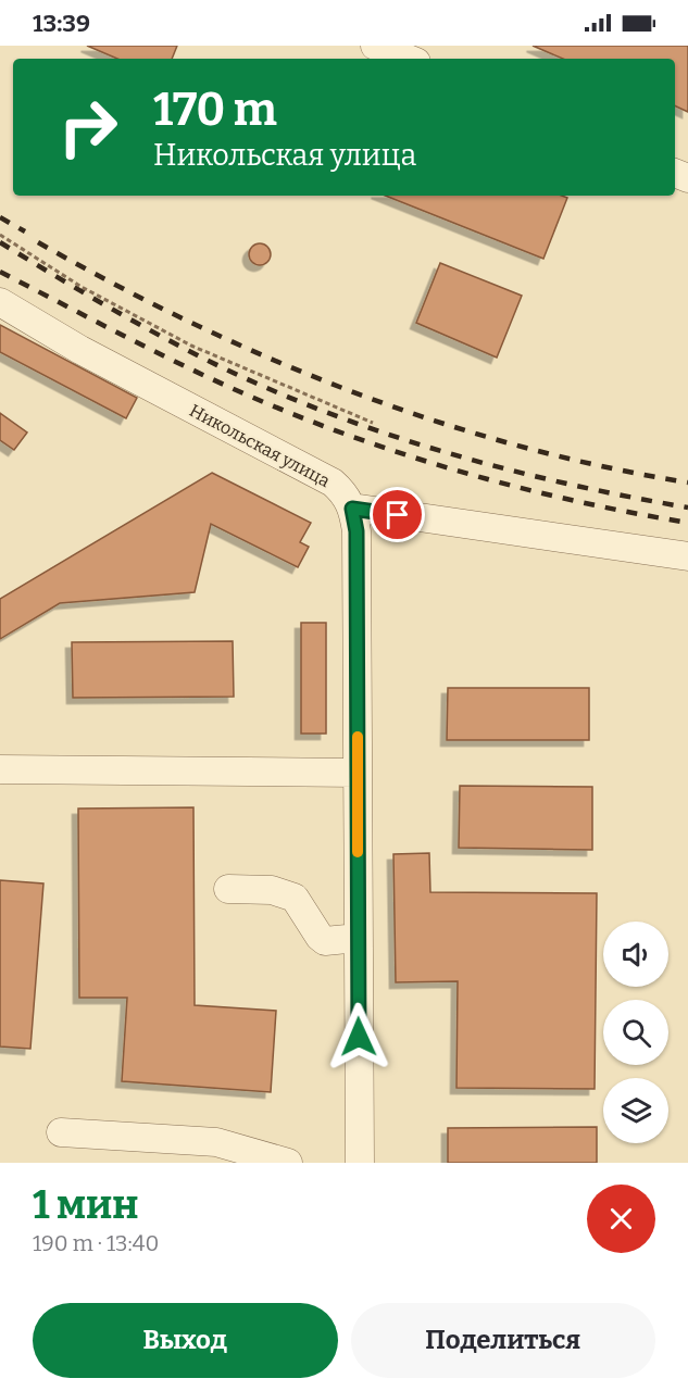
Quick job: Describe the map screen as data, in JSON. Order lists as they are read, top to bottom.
{
  "streets": {
    "street": ["Никольская улица"]
  },
  "page": {
    "status": "13:39",
    "turn": ["170 m", "Никольская улица"],
    "heading": ["1 мин", "190 m · 13:40"],
    "buttons": ["Выход", "Поделиться"]
  }
}
